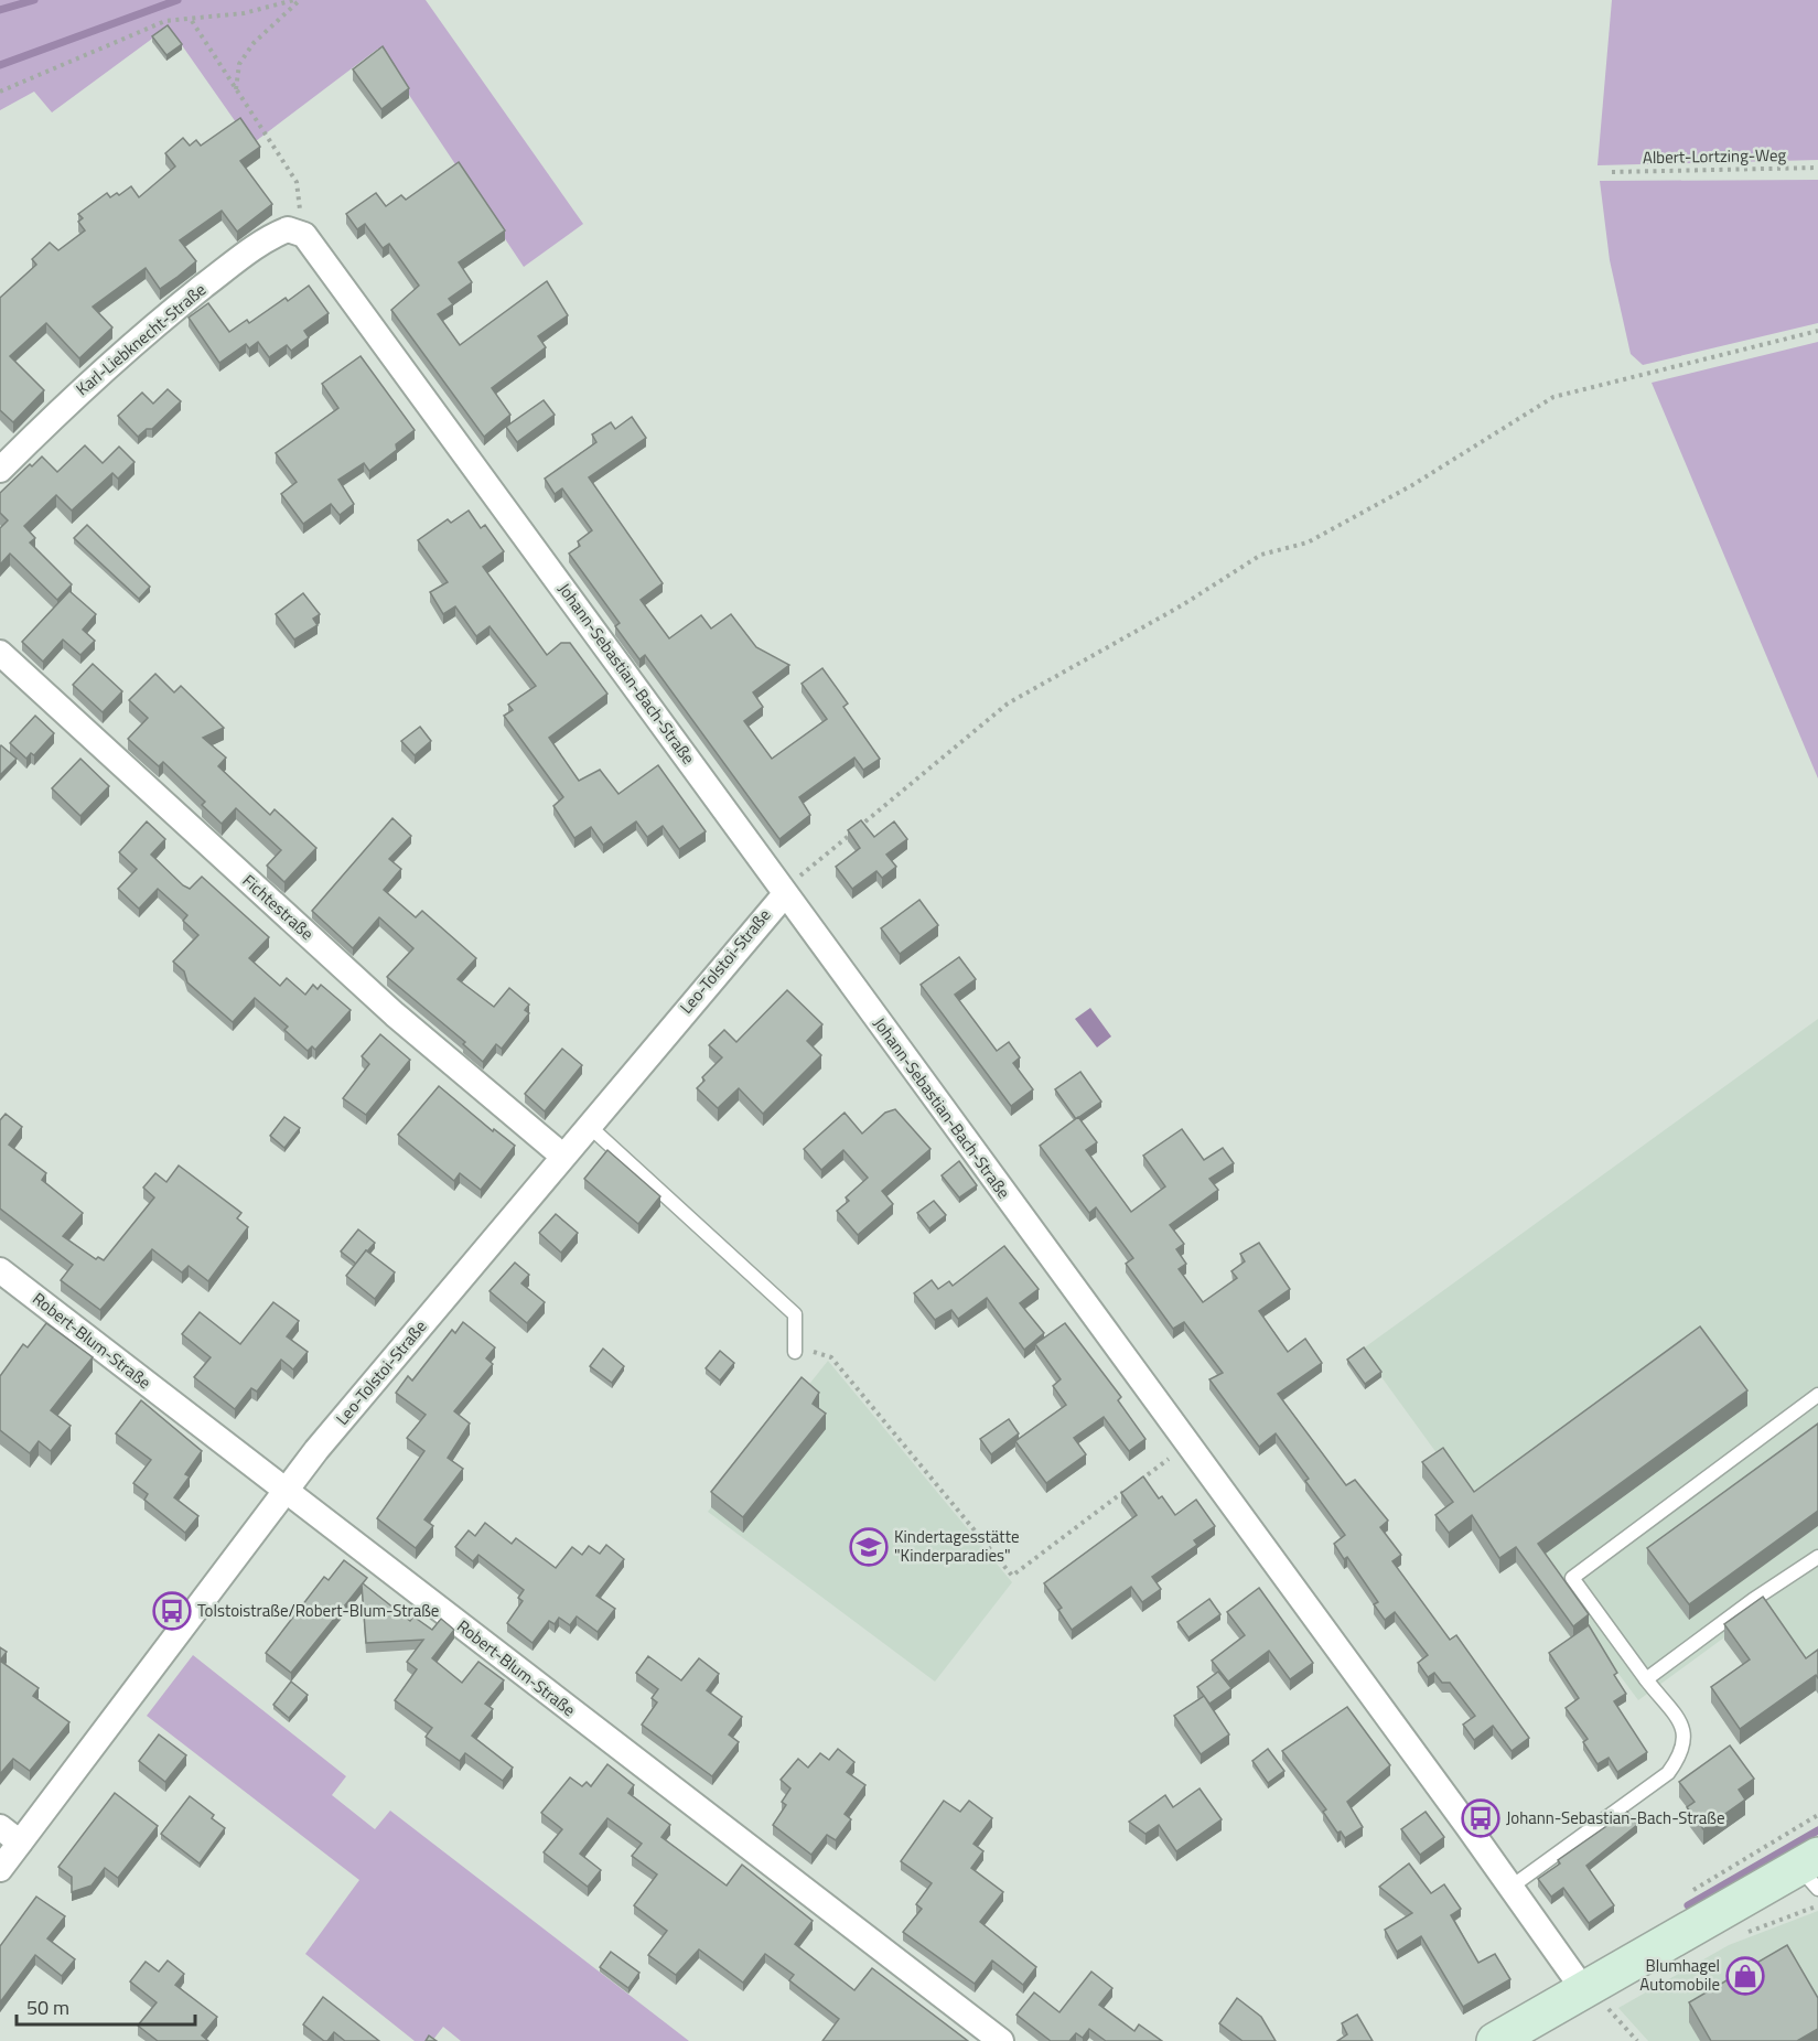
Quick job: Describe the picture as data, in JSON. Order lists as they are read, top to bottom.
{
  "streets": {
    "street": [
      "Karl-Liebknecht-Straße",
      "Johann-Sebastian-Bach-Straße",
      "Fichtestraße",
      "Leo-Tolstoi-Straße",
      "Robert-Blum-Straße"
    ],
    "path": ["Albert-Lortzing-Weg"]
  },
  "crossings": [
    ["Karl-Liebknecht-Straße", "Johann-Sebastian-Bach-Straße"],
    ["Johann-Sebastian-Bach-Straße", "Leo-Tolstoi-Straße"],
    ["Fichtestraße", "Leo-Tolstoi-Straße"],
    ["Leo-Tolstoi-Straße", "Robert-Blum-Straße"]
  ],
  "places": {
    "school or university": ["Kindertagesstätte \"Kinderparadies\""],
    "bus stop": ["Tolstoistraße/Robert-Blum-Straße", "Johann-Sebastian-Bach-Straße"],
    "shop": ["Blumhagel Automobile"]
  },
  "scale_bar": "50 m"
}
